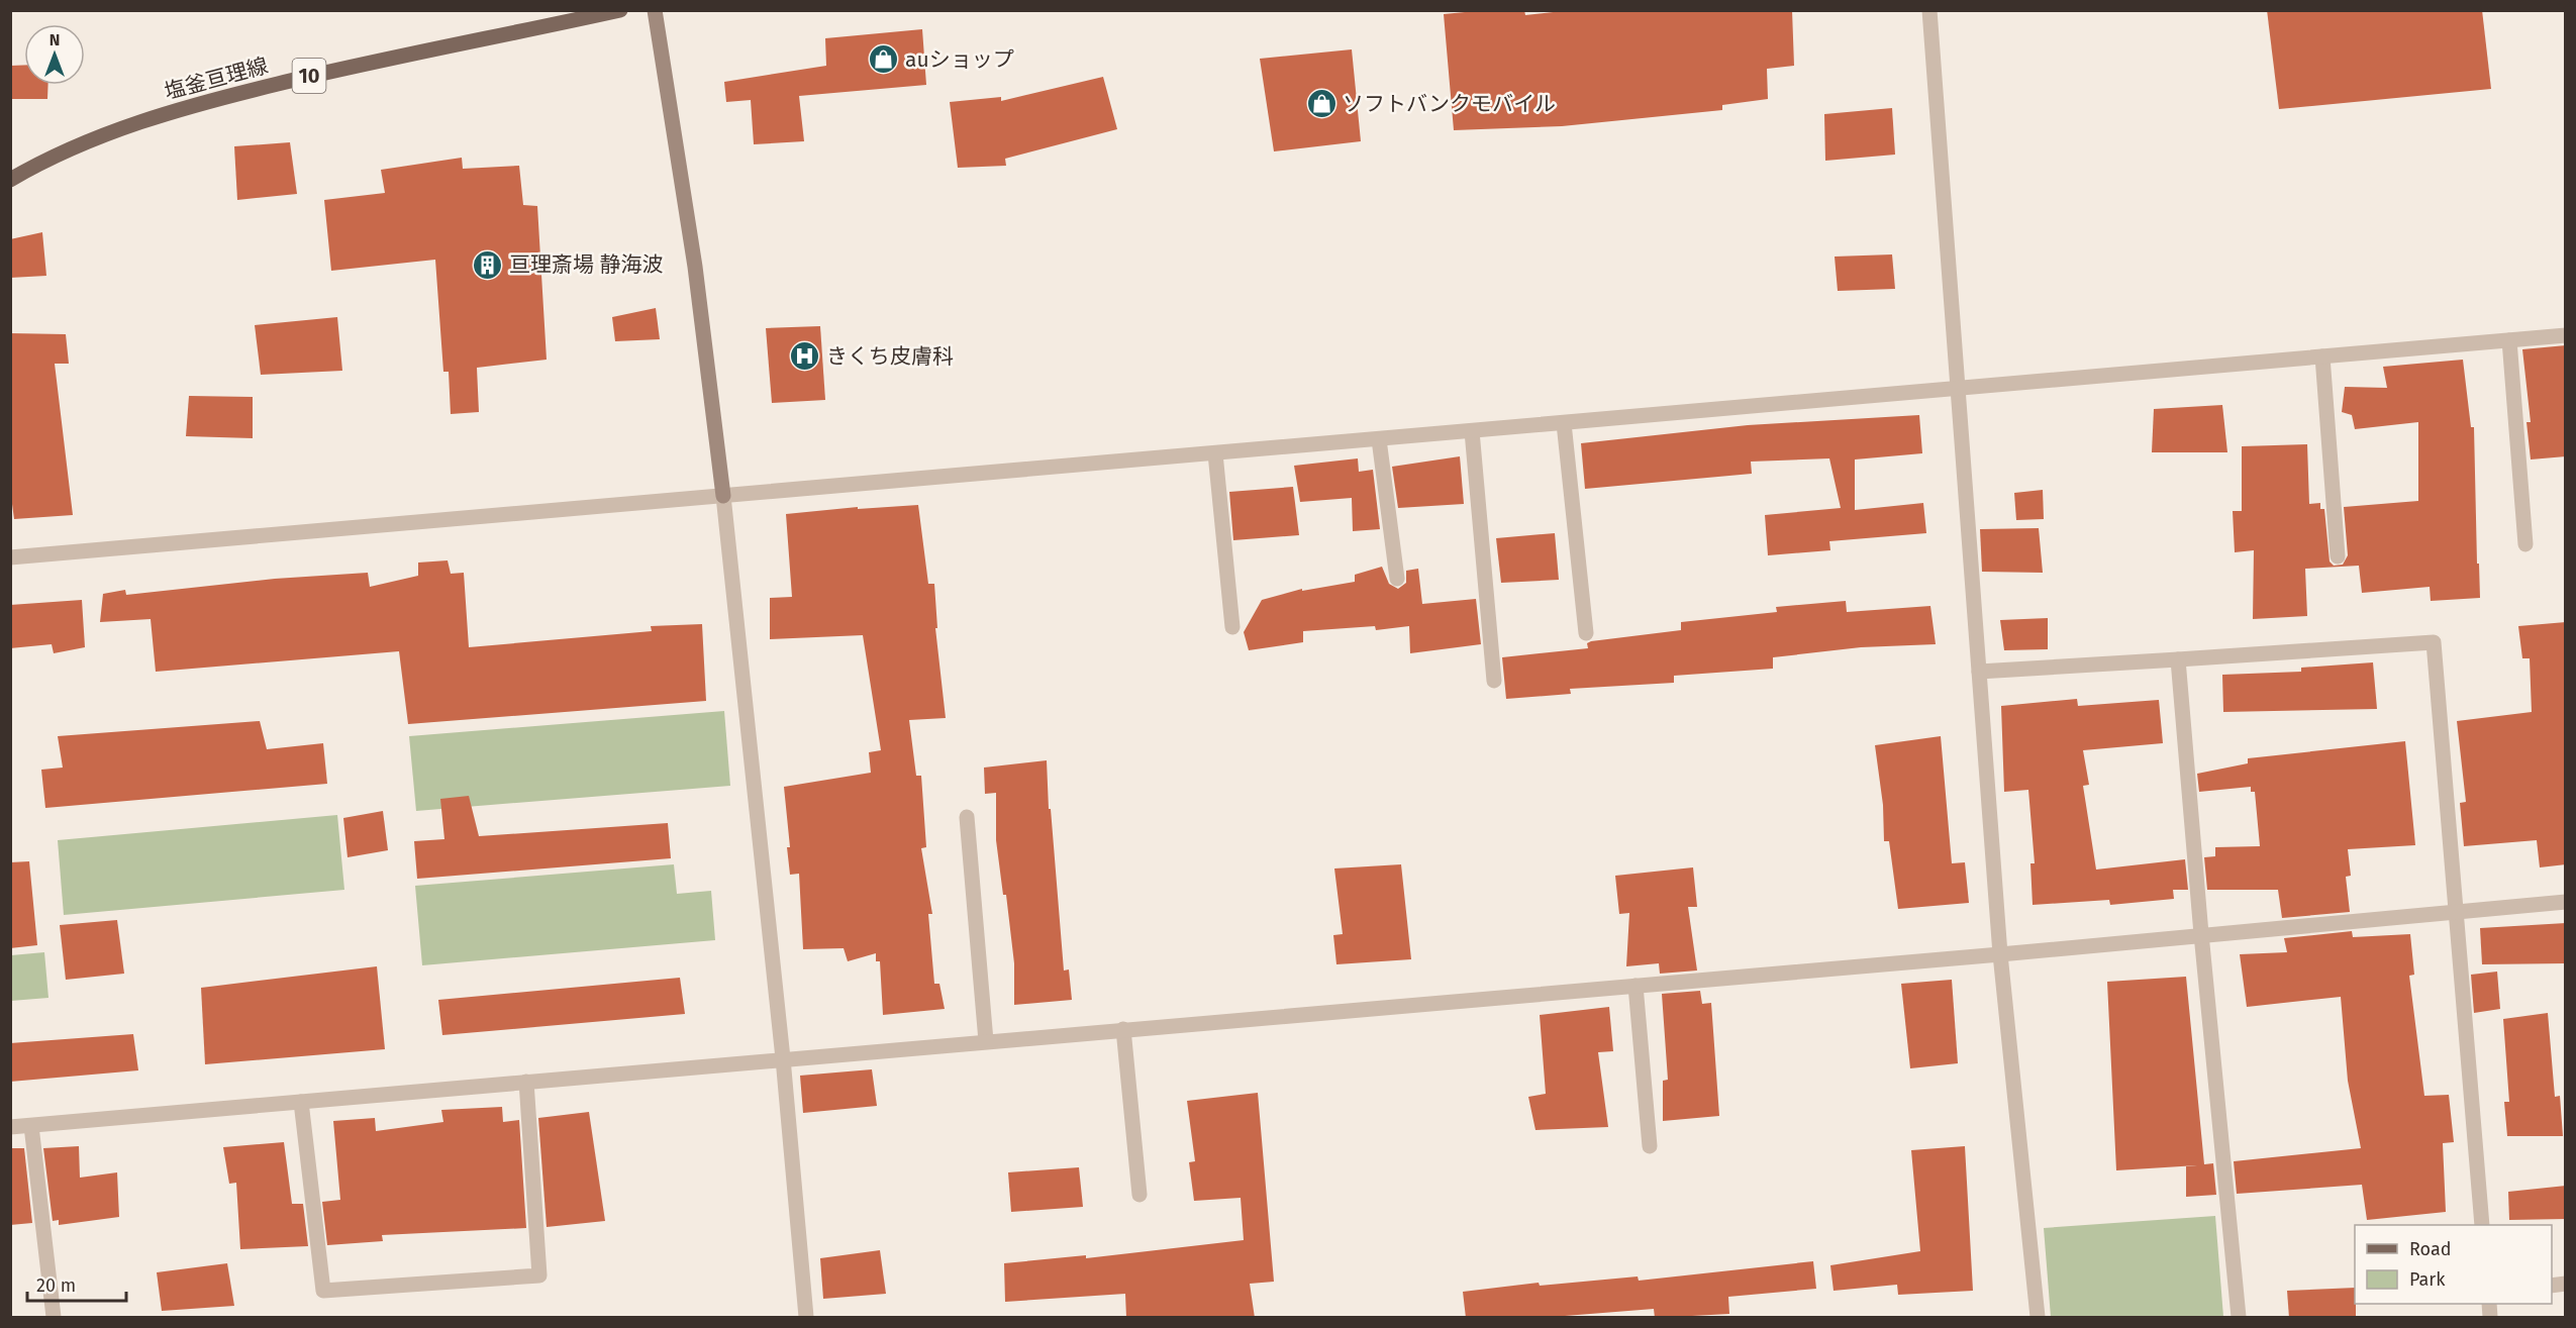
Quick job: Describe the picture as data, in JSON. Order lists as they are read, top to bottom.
{
  "streets": {
    "main road": ["10", "塩釜亘理線"]
  },
  "places": {
    "shop": ["auショップ", "ソフトバンクモバイル"],
    "building": ["亘理斎場 静海波"],
    "hospital": ["きくち皮膚科"]
  },
  "legend": ["Road", "Park"],
  "scale_bar": "20 m",
  "north": "top"
}
